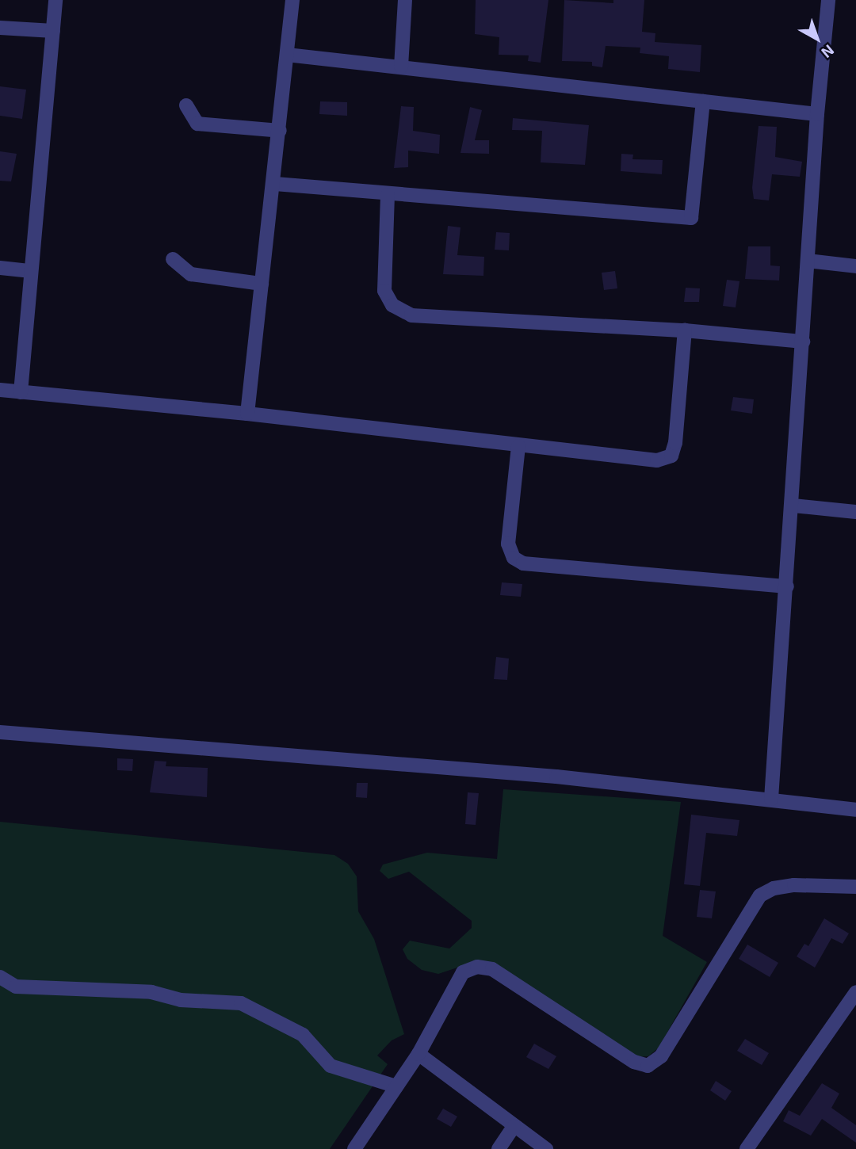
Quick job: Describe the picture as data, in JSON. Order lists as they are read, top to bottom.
{
  "north": "bottom right"
}
